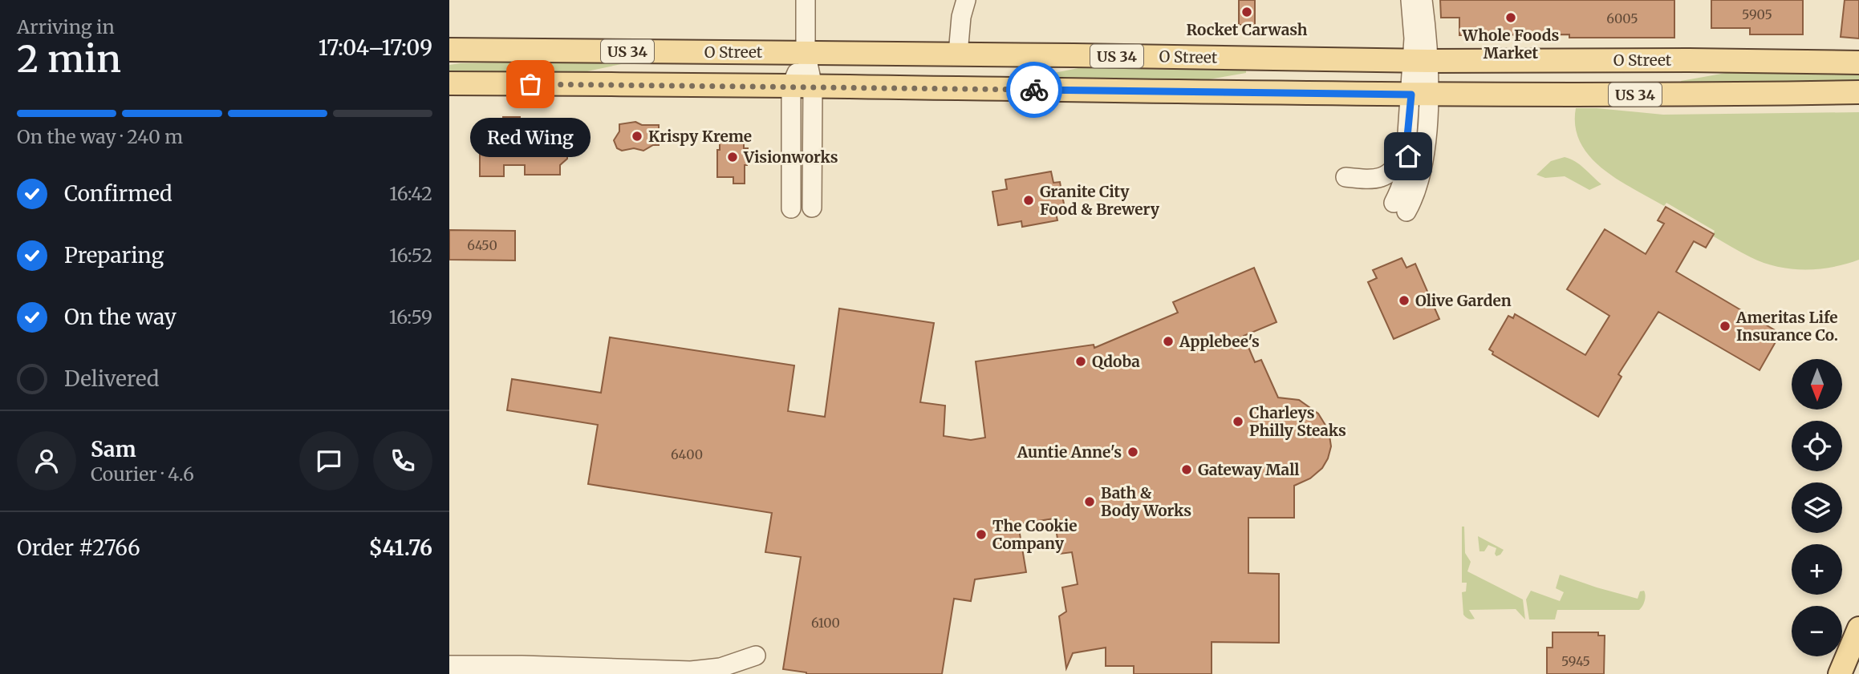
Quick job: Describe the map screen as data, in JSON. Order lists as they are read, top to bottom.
{
  "streets": {
    "main road": ["US 34", "O Street"]
  },
  "places": [
    "Rocket Carwash",
    "Whole Foods Market",
    "Red Wing",
    "Krispy Kreme",
    "Visionworks",
    "Granite City Food & Brewery",
    "Olive Garden",
    "Ameritas Life Insurance Co.",
    "Applebee's",
    "Qdoba",
    "Charleys Philly Steaks",
    "Auntie Anne's",
    "Gateway Mall",
    "Bath & Body Works",
    "The Cookie Company"
  ],
  "house_numbers": [
    "5905",
    "6005",
    "6450",
    "6400",
    "6100",
    "5945"
  ],
  "north": "bottom",
  "page": {
    "heading": ["2 min", "Arriving in", "17:04–17:09"],
    "panel": [
      "Sam",
      "Courier · 4.6",
      "Order #2766",
      "$41.76"
    ],
    "bar": "On the way · 240 m",
    "bubble": "Red Wing",
    "list": [
      ["Confirmed", "16:42"],
      ["Preparing", "16:52"],
      ["On the way", "16:59"],
      "Delivered"
    ],
    "map_buttons": ["+", "−"]
  }
}
